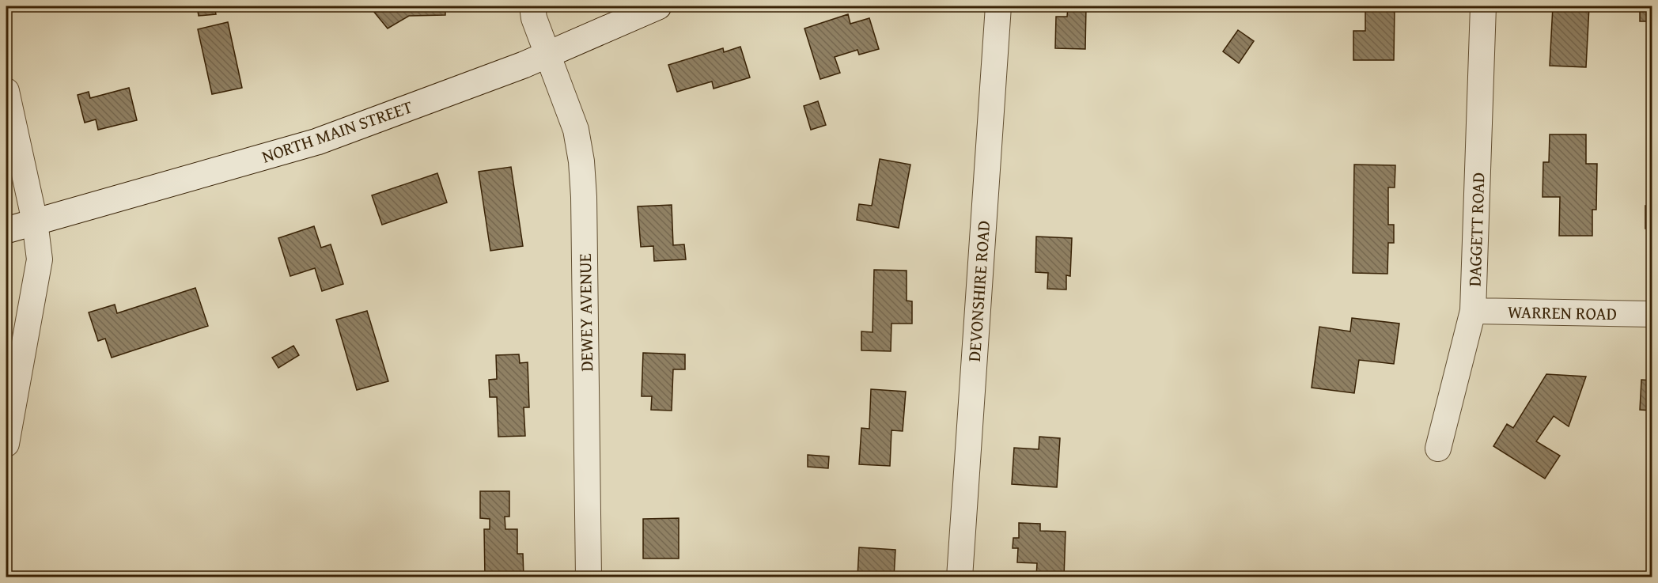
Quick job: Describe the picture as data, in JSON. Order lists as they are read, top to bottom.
{
  "streets": {
    "main road": ["NORTH MAIN STREET"],
    "street": [
      "DAGGETT ROAD",
      "DEVONSHIRE ROAD",
      "DEWEY AVENUE",
      "WARREN ROAD"
    ]
  },
  "crossings": [
    ["NORTH MAIN STREET", "DEWEY AVENUE"],
    ["DAGGETT ROAD", "WARREN ROAD"]
  ]
}
